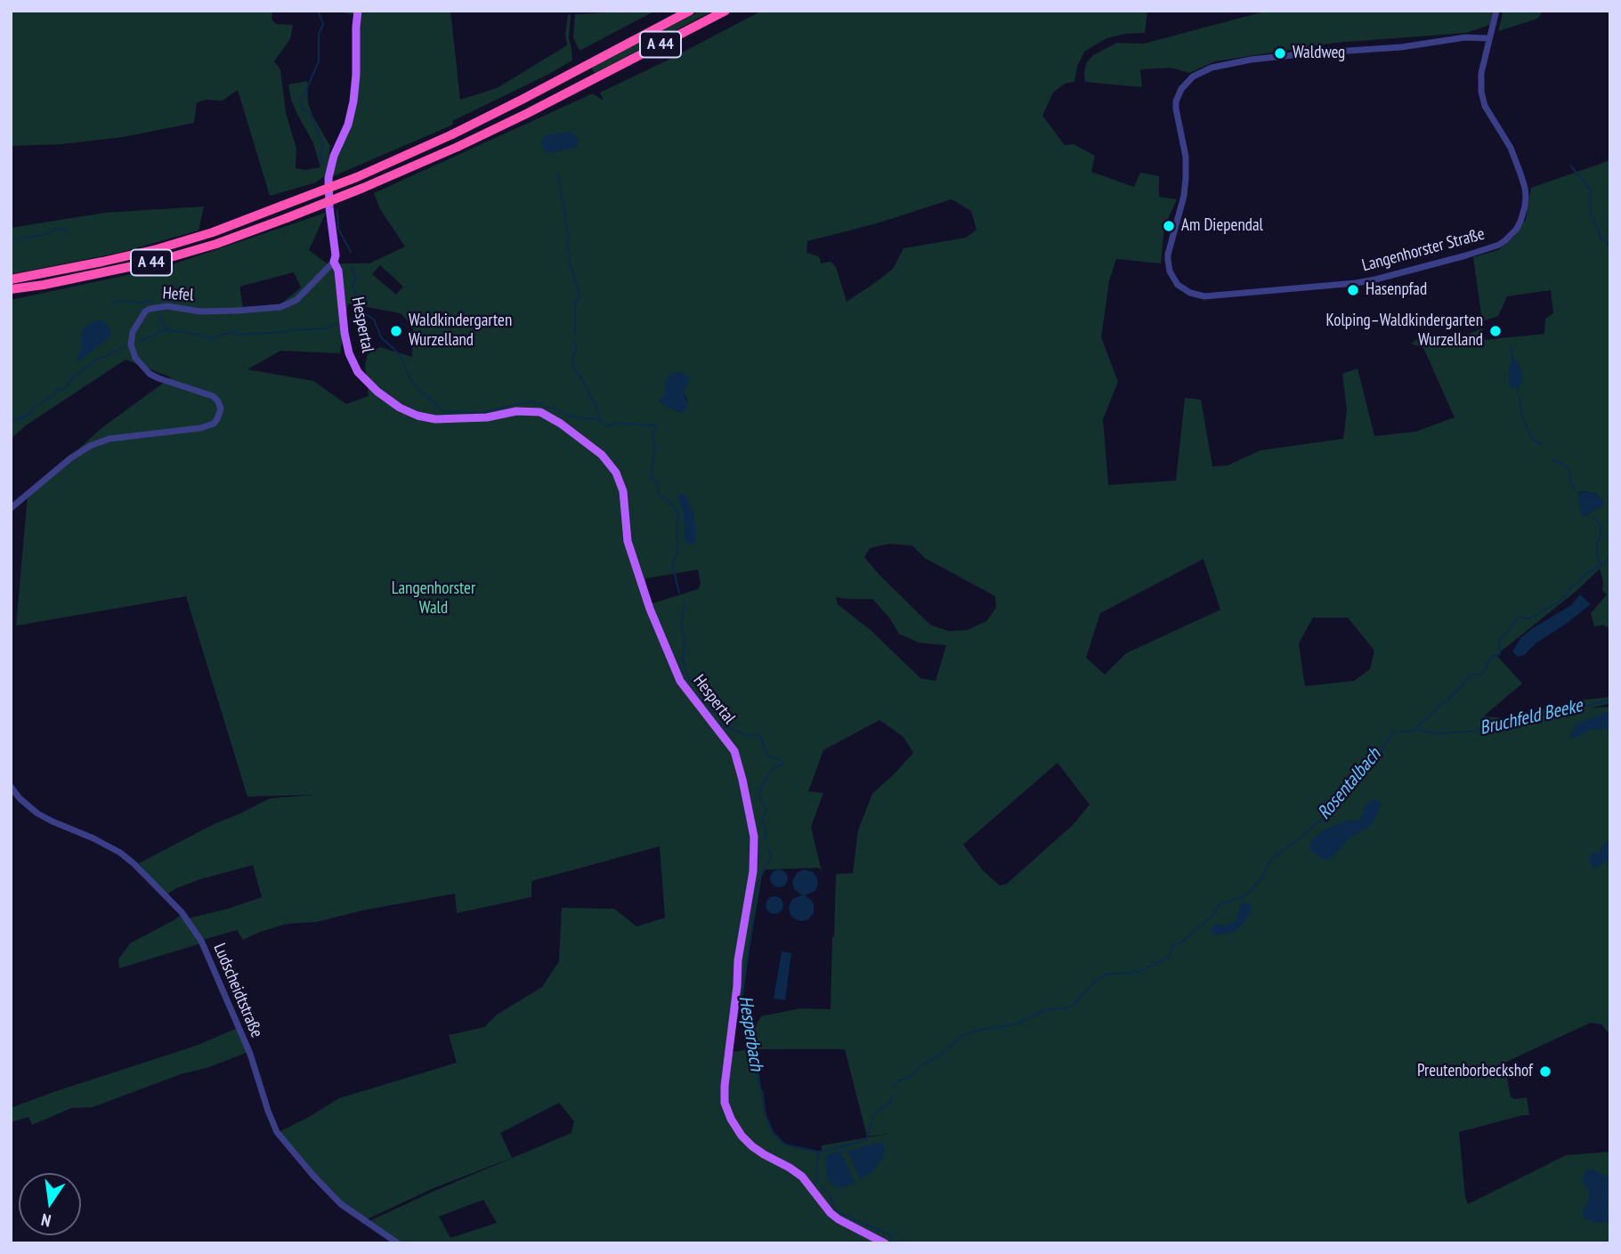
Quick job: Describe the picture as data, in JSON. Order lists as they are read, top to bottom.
{
  "streets": {
    "highway": ["A 44"],
    "main road": ["Hespertal"],
    "street": ["Langenhorster Straße", "Hefel", "Ludscheidtstraße"]
  },
  "crossings": [
    ["Hefel", "Hespertal"]
  ],
  "water": ["Bruchfeld Beeke", "Rosentalbach", "Hesperbach"],
  "parks": ["Langenhorster Wald"],
  "places": [
    "Waldweg",
    "Am Diependal",
    "Hasenpfad",
    "Waldkindergarten Wurzelland",
    "Kolping–Waldkindergarten Wurzelland",
    "Preutenborbeckshof"
  ],
  "north": "bottom"
}
